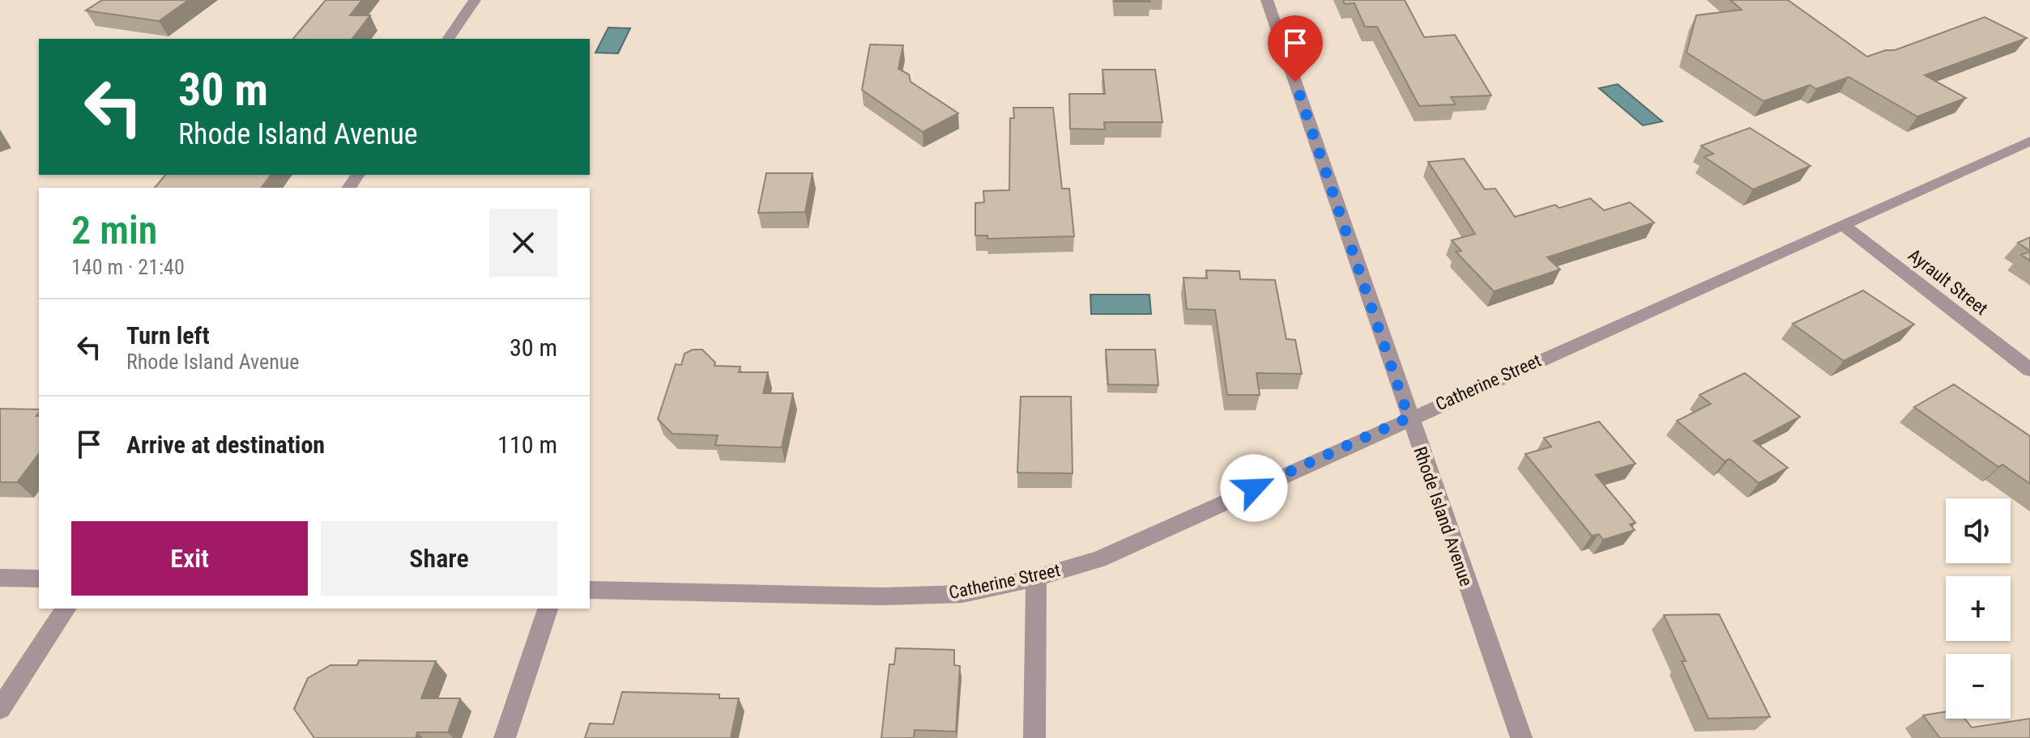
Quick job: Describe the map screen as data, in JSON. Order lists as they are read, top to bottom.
{
  "streets": {
    "street": ["Ayrault Street", "Catherine Street", "Rhode Island Avenue"]
  },
  "crossings": [
    ["Ayrault Street", "Catherine Street"],
    ["Catherine Street", "Rhode Island Avenue"]
  ],
  "page": {
    "turn": ["30 m", "Rhode Island Avenue"],
    "heading": ["2 min", "140 m · 21:40"],
    "list": [
      {
        "name": "Turn left",
        "note": "Rhode Island Avenue",
        "value": "30 m"
      },
      {
        "name": "Arrive at destination",
        "value": "110 m"
      }
    ],
    "map_buttons": ["+", "−"],
    "buttons": ["Exit", "Share"]
  }
}
